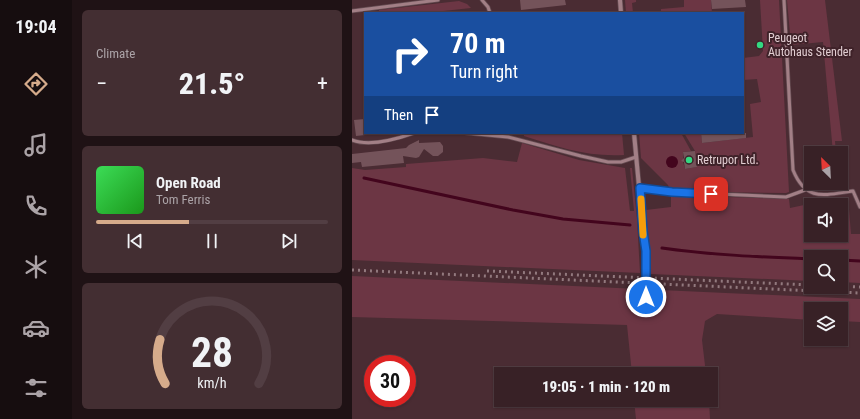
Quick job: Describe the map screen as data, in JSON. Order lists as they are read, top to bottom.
{
  "places": ["Peugeot Autohaus Stender", "Retrupor Ltd."],
  "north": "top left",
  "page": {
    "tabs": "19:04",
    "tile": "Climate",
    "turn": ["70 m", "Turn right"],
    "heat": ["−", "21.5°", "+"],
    "then": "Then",
    "song": ["Open Road", "Tom Ferris"],
    "limit": "30",
    "trip": "19:05 · 1 min · 120 m",
    "gauge": ["28", "km/h"]
  }
}
